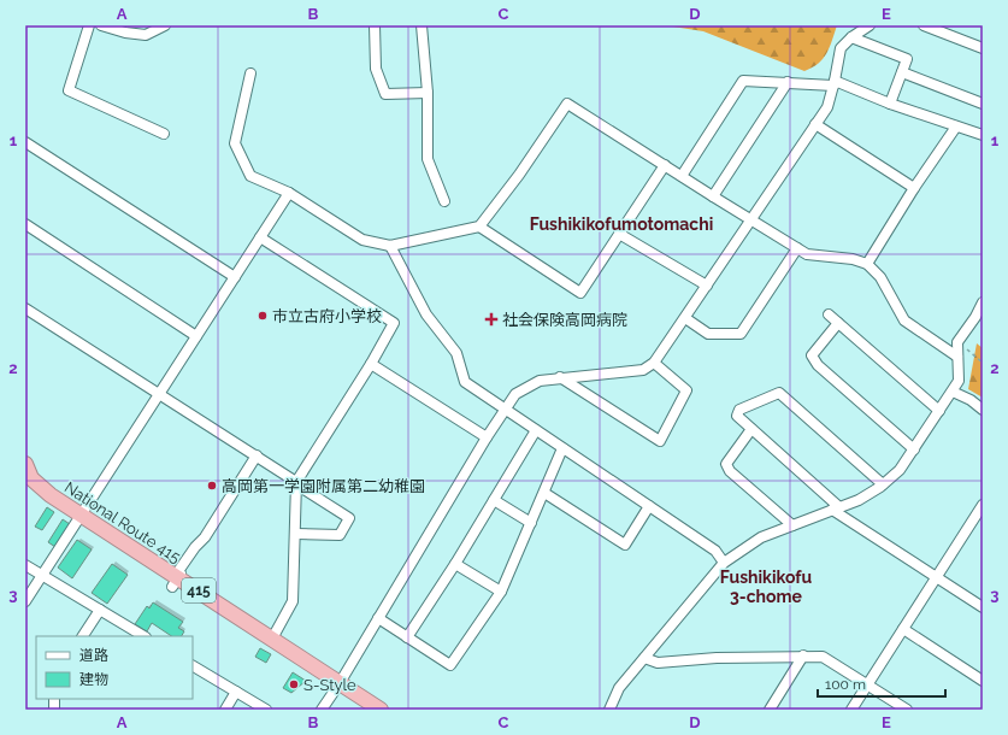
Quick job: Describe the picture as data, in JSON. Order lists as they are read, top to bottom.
{
  "streets": {
    "highway": ["National Route 415", "415"]
  },
  "districts": ["Fushikikofumotomachi", "Fushikikofu 3-chome"],
  "places": {
    "other": ["市立古府小学校", "高岡第一学園附属第二幼稚園", "S-Style"],
    "health": ["社会保険高岡病院"]
  },
  "legend": ["道路", "建物"],
  "scale_bar": "100 m",
  "grid": {
    "columns": [
      "A",
      "B",
      "C",
      "D",
      "E"
    ],
    "rows": ["1", "2", "3"]
  }
}
